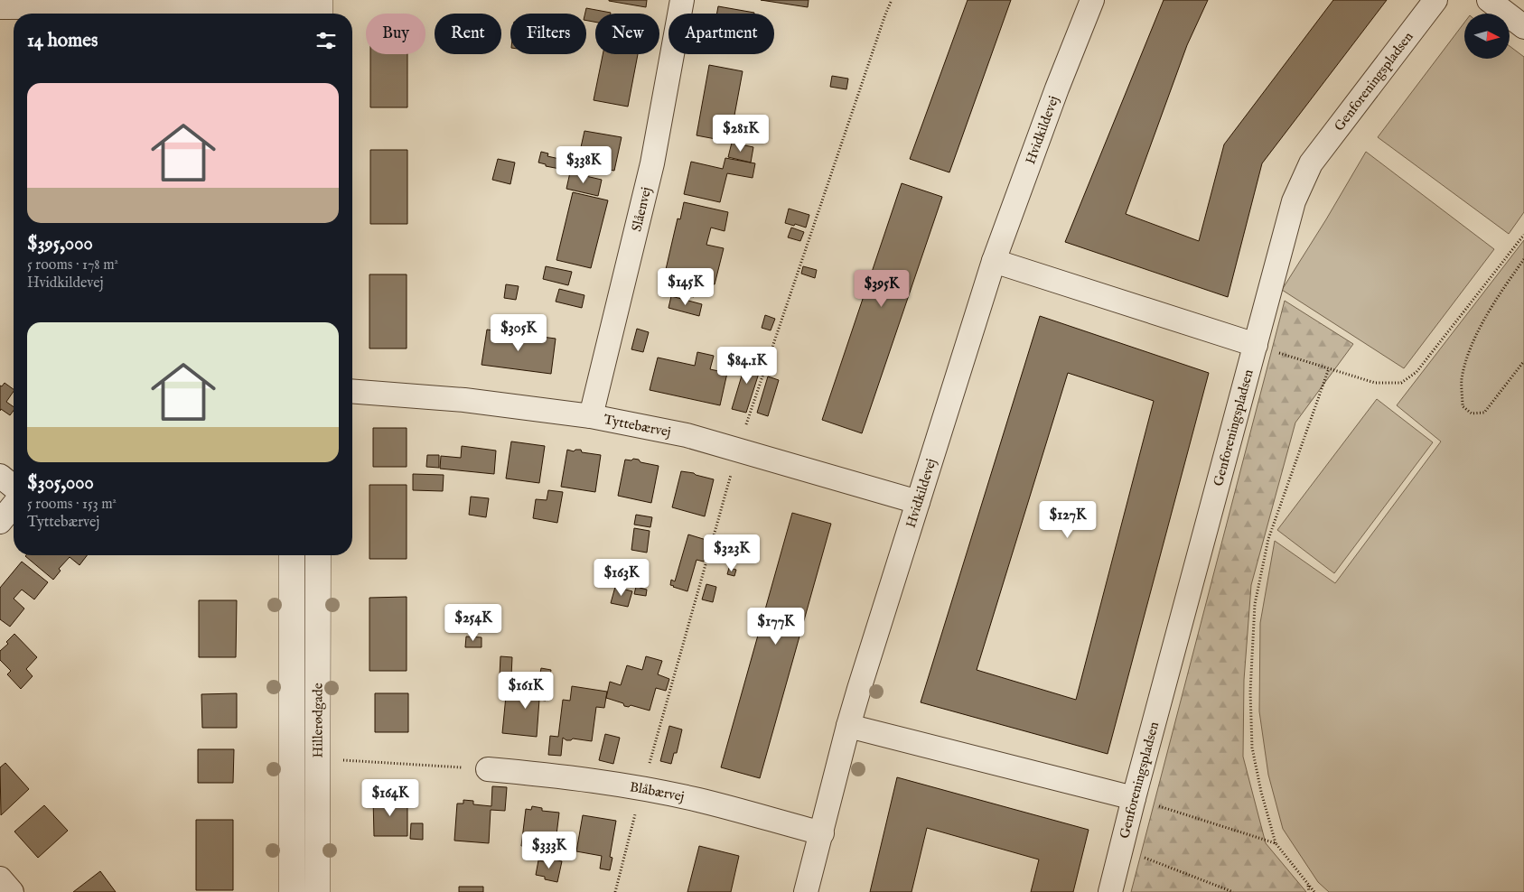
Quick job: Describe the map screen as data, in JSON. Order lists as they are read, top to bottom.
{
  "streets": {
    "street": [
      "Genforeningspladsen",
      "Hvidkildevej",
      "Slåenvej",
      "Tyttebærvej",
      "Hillerødgade",
      "Blåbærvej"
    ]
  },
  "crossings": [
    ["Hvidkildevej", "Tyttebærvej"],
    ["Hvidkildevej", "Blåbærvej"],
    ["Slåenvej", "Tyttebærvej"]
  ],
  "north": "right",
  "page": {
    "chip": [
      "Buy",
      "Rent",
      "Filters",
      "New",
      "Apartment"
    ],
    "heading": "14 homes",
    "list": [
      {
        "name": "$395,000",
        "note": "5 rooms · 178 m² · Hvidkildevej"
      },
      {
        "name": "$305,000",
        "note": "5 rooms · 153 m² · Tyttebærvej"
      }
    ],
    "price": [
      "$281K",
      "$338K",
      "$145K",
      "$395K",
      "$305K",
      "$84.1K",
      "$127K",
      "$323K",
      "$163K",
      "$254K",
      "$177K",
      "$161K",
      "$164K",
      "$333K"
    ]
  }
}
